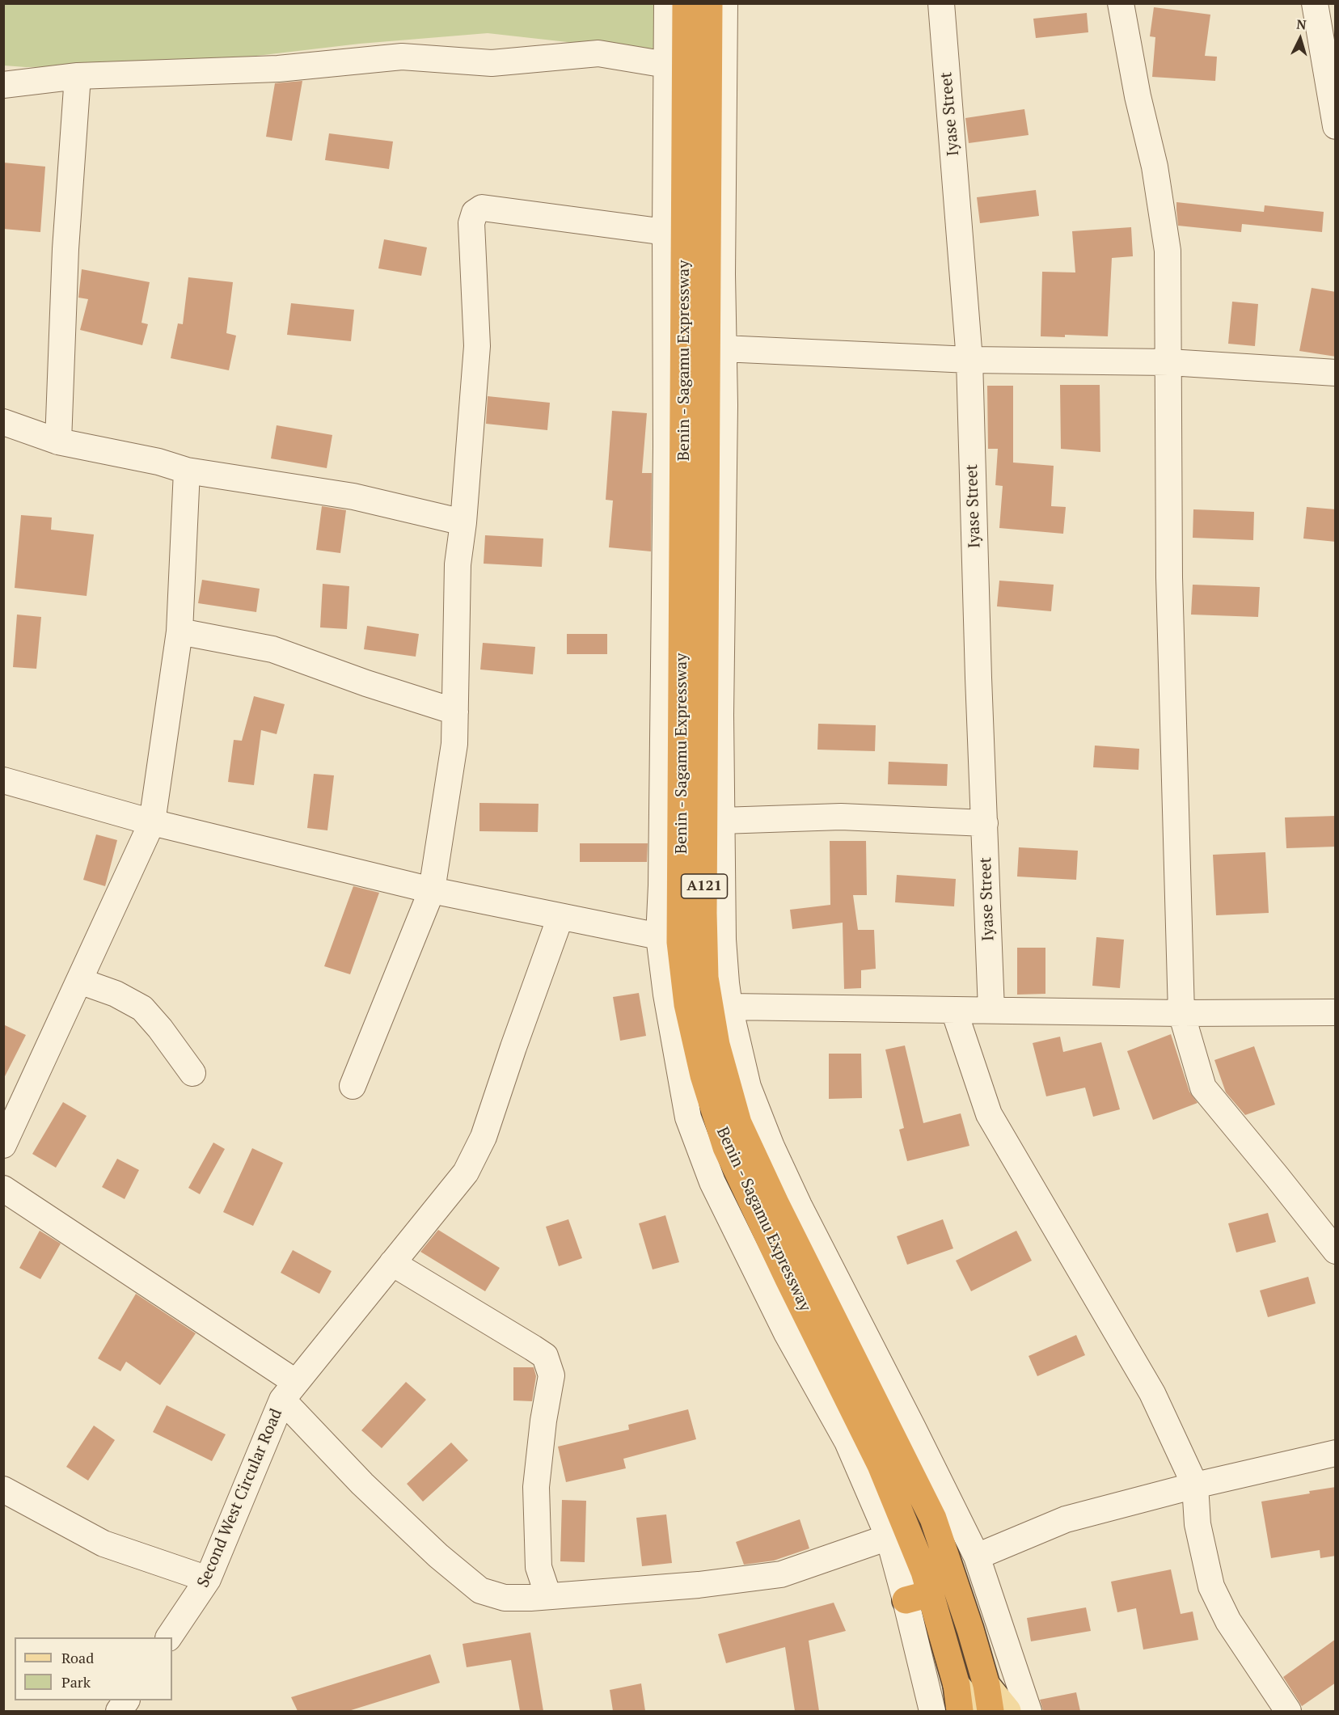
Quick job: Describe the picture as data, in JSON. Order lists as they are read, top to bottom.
{
  "streets": {
    "highway": ["Benin - Sagamu Expressway", "A121"],
    "street": ["Iyase Street", "Second West Circular Road"]
  },
  "legend": ["Road", "Park"],
  "north": "top"
}
